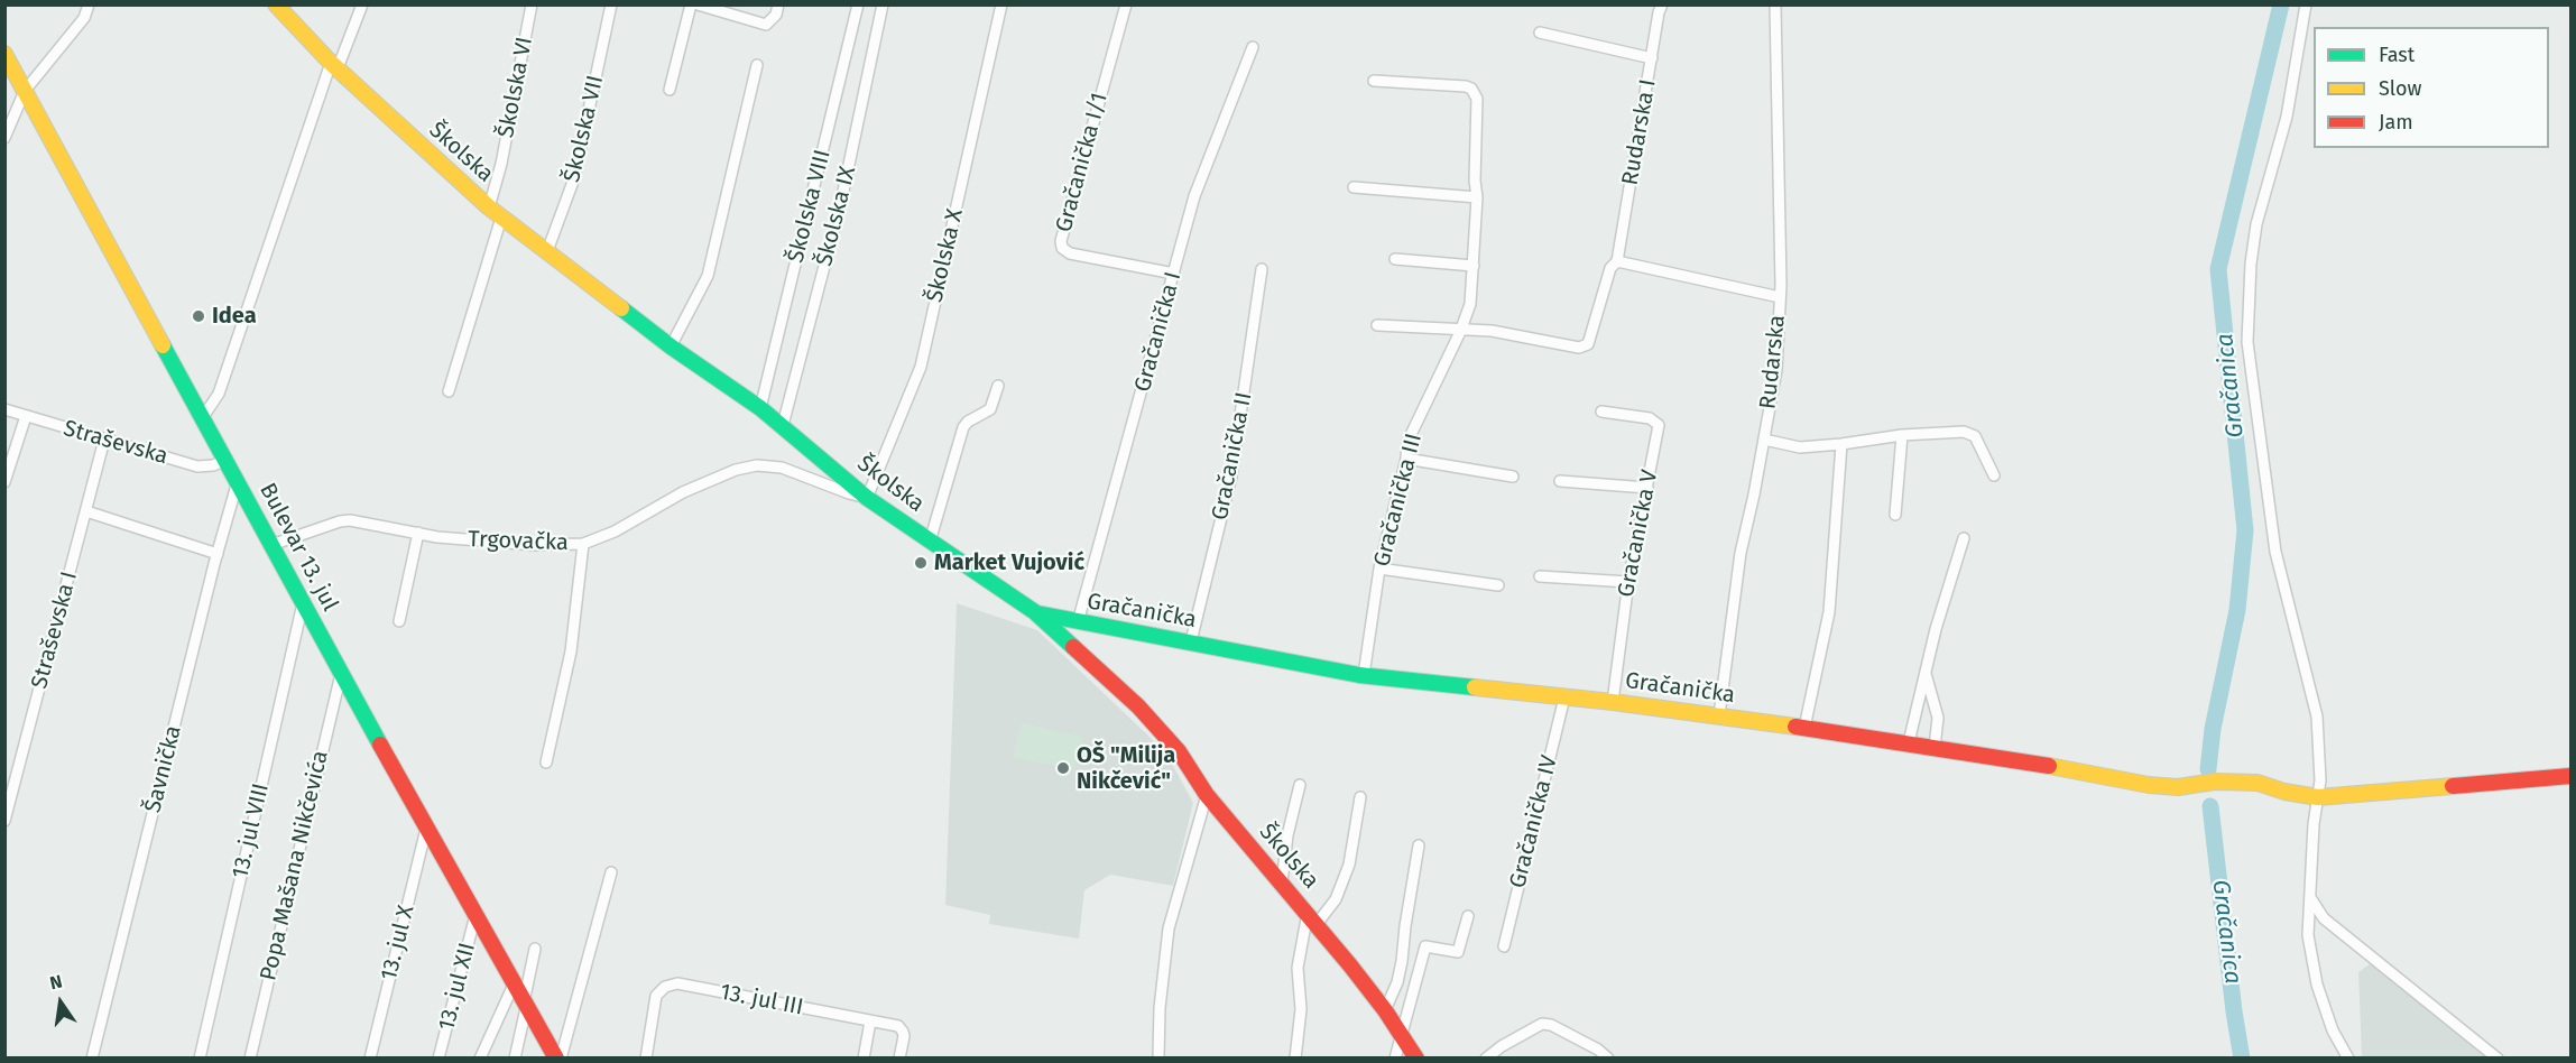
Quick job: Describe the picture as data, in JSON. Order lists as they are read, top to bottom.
{
  "streets": {
    "street": [
      "Školska VI",
      "Školska VII",
      "Rudarska I",
      "Školska",
      "Gračanička I/1",
      "Školska VIII",
      "Školska IX",
      "Školska X",
      "Gračanička I",
      "Rudarska",
      "Straševska",
      "Gračanička II",
      "Gračanička III",
      "Gračanička V",
      "Trgovačka",
      "Bulevar 13. jul",
      "Gračanička",
      "Straševska I",
      "Šavnička",
      "Gračanička IV",
      "13. jul VIII",
      "Popa Mašana Nikčevića",
      "13. jul X",
      "13. jul XII",
      "13. jul III"
    ]
  },
  "crossings": [
    ["Školska VI", "Školska"],
    ["Školska VII", "Školska"],
    ["Rudarska I", "Gračanička III"],
    ["Školska", "Školska VIII"],
    ["Školska", "Školska IX"],
    ["Školska", "Školska X"],
    ["Školska", "Trgovačka"],
    ["Školska", "Gračanička"],
    ["Gračanička I/1", "Gračanička I"],
    ["Školska X", "Trgovačka"],
    ["Gračanička I", "Gračanička"],
    ["Rudarska", "Gračanička"],
    ["Straševska", "Bulevar 13. jul"],
    ["Straševska", "Straševska I"],
    ["Gračanička II", "Gračanička"],
    ["Gračanička III", "Gračanička"],
    ["Gračanička V", "Gračanička"],
    ["Trgovačka", "Bulevar 13. jul"],
    ["Bulevar 13. jul", "Šavnička"],
    ["Bulevar 13. jul", "13. jul VIII"],
    ["Bulevar 13. jul", "Popa Mašana Nikčevića"],
    ["Bulevar 13. jul", "13. jul X"],
    ["Bulevar 13. jul", "13. jul XII"],
    ["Gračanička", "Gračanička IV"]
  ],
  "water": ["Gračanica"],
  "places": ["Idea", "Market Vujović", "OŠ \"Milija Nikčević\""],
  "legend": ["Fast", "Slow", "Jam"],
  "north": "top"
}
